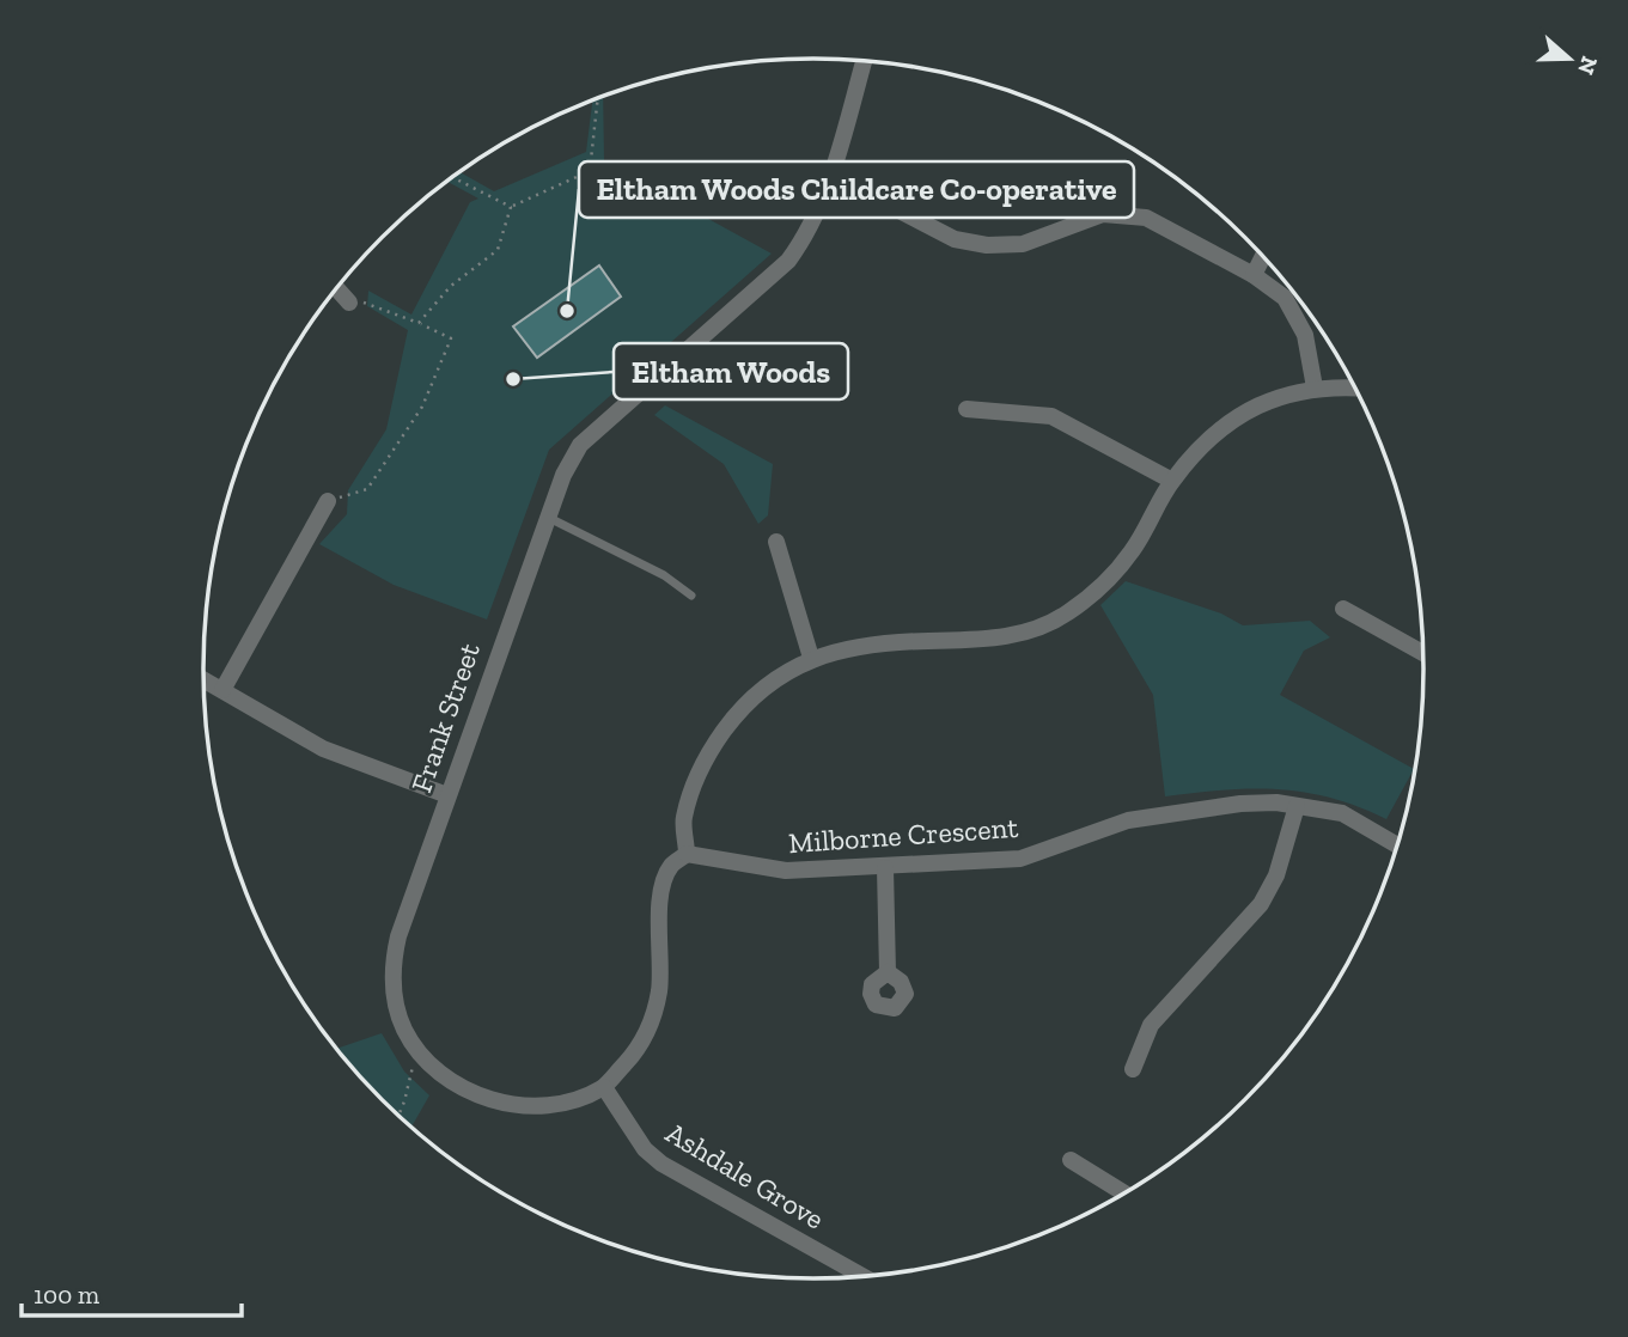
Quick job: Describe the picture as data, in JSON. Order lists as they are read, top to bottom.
{
  "streets": {
    "street": ["Frank Street", "Milborne Crescent", "Ashdale Grove"]
  },
  "crossings": [
    ["Frank Street", "Milborne Crescent"],
    ["Frank Street", "Ashdale Grove"]
  ],
  "places": ["Eltham Woods Childcare Co-operative", "Eltham Woods"],
  "scale_bar": "100 m",
  "north": "right"
}
